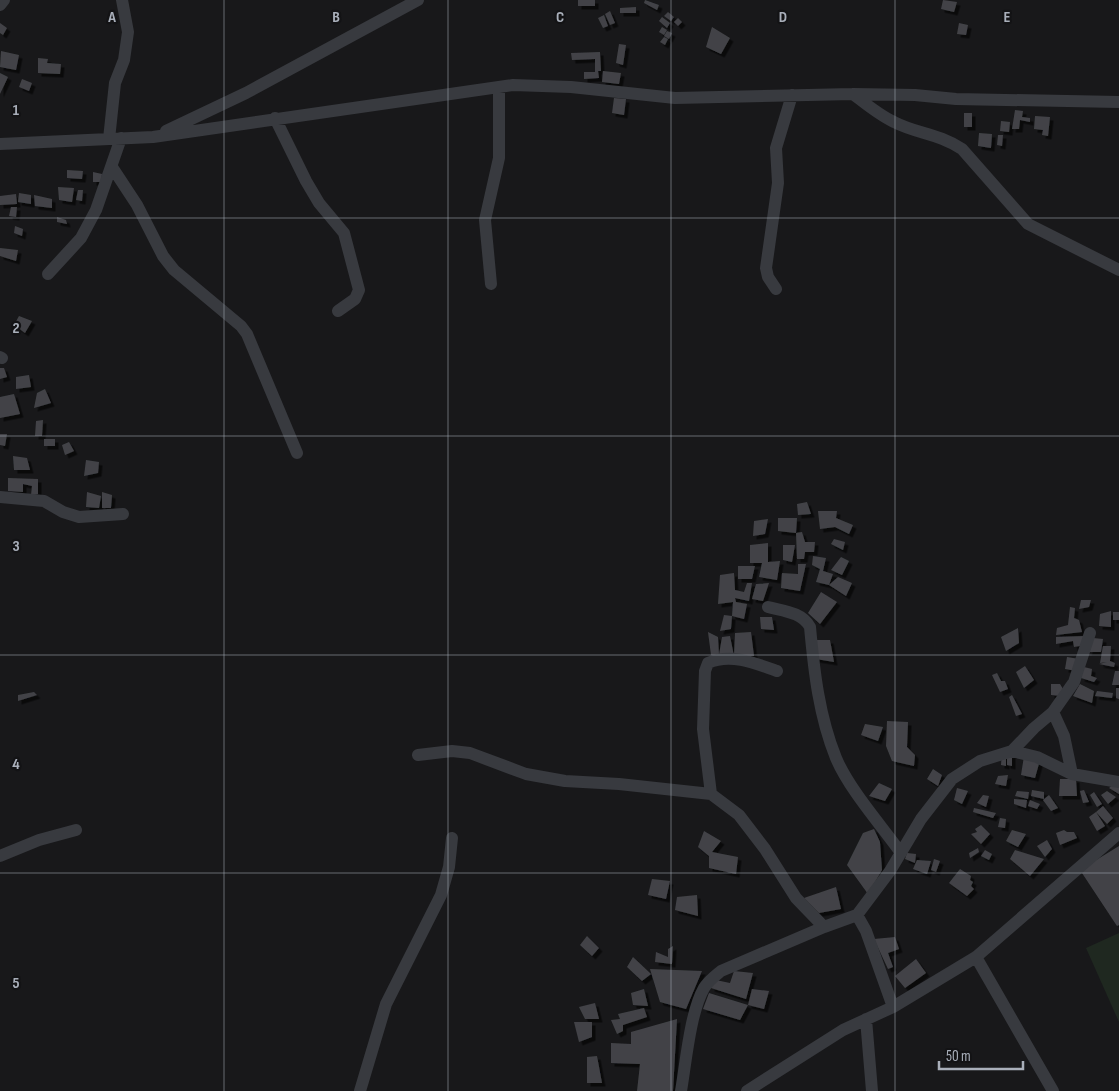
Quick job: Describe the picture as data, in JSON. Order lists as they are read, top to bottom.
{
  "scale_bar": "50 m",
  "grid": {
    "columns": [
      "A",
      "B",
      "C",
      "D",
      "E"
    ],
    "rows": [
      "1",
      "2",
      "3",
      "4",
      "5"
    ]
  }
}
